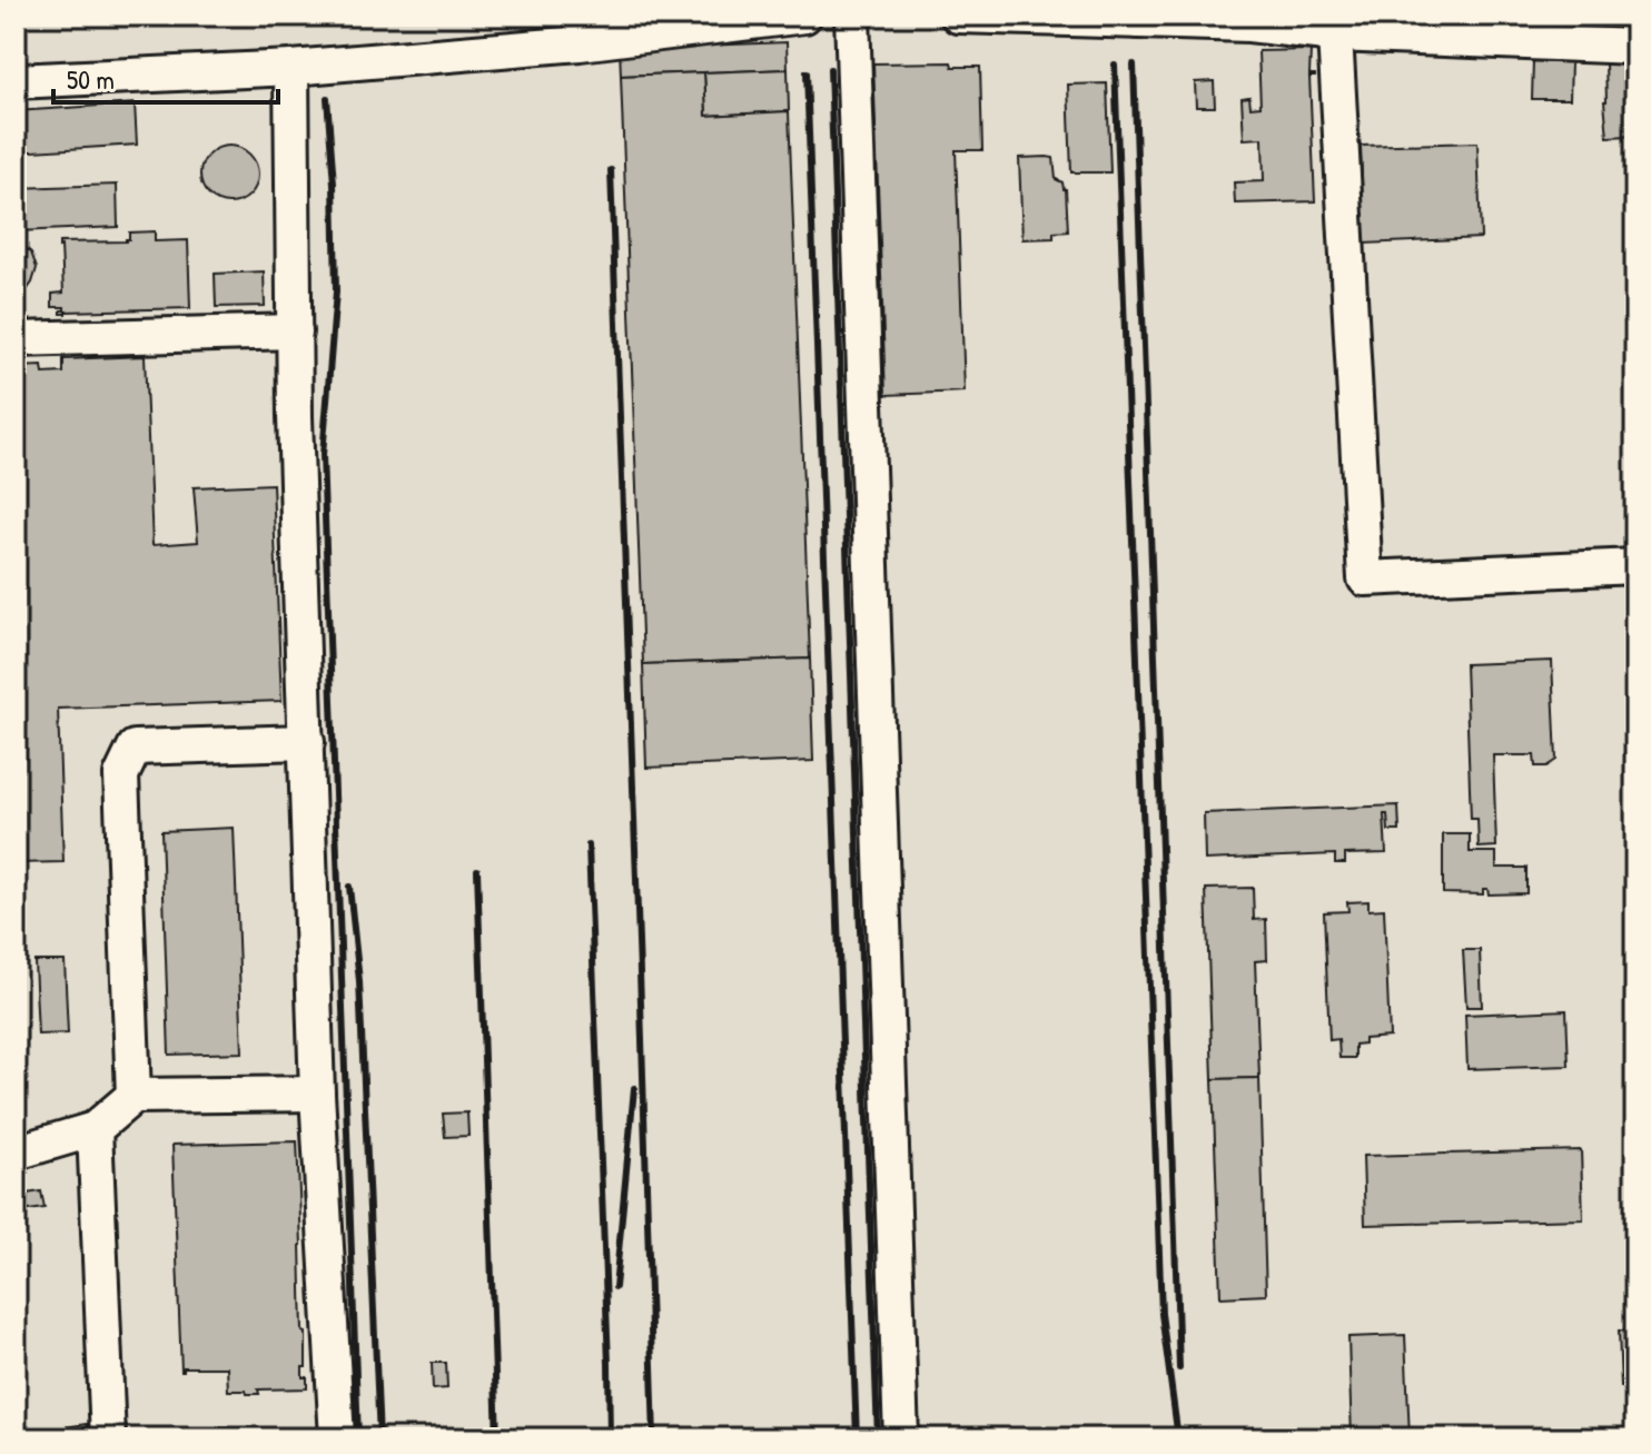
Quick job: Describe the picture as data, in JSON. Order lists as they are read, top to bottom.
{
  "scale_bar": "50 m"
}
